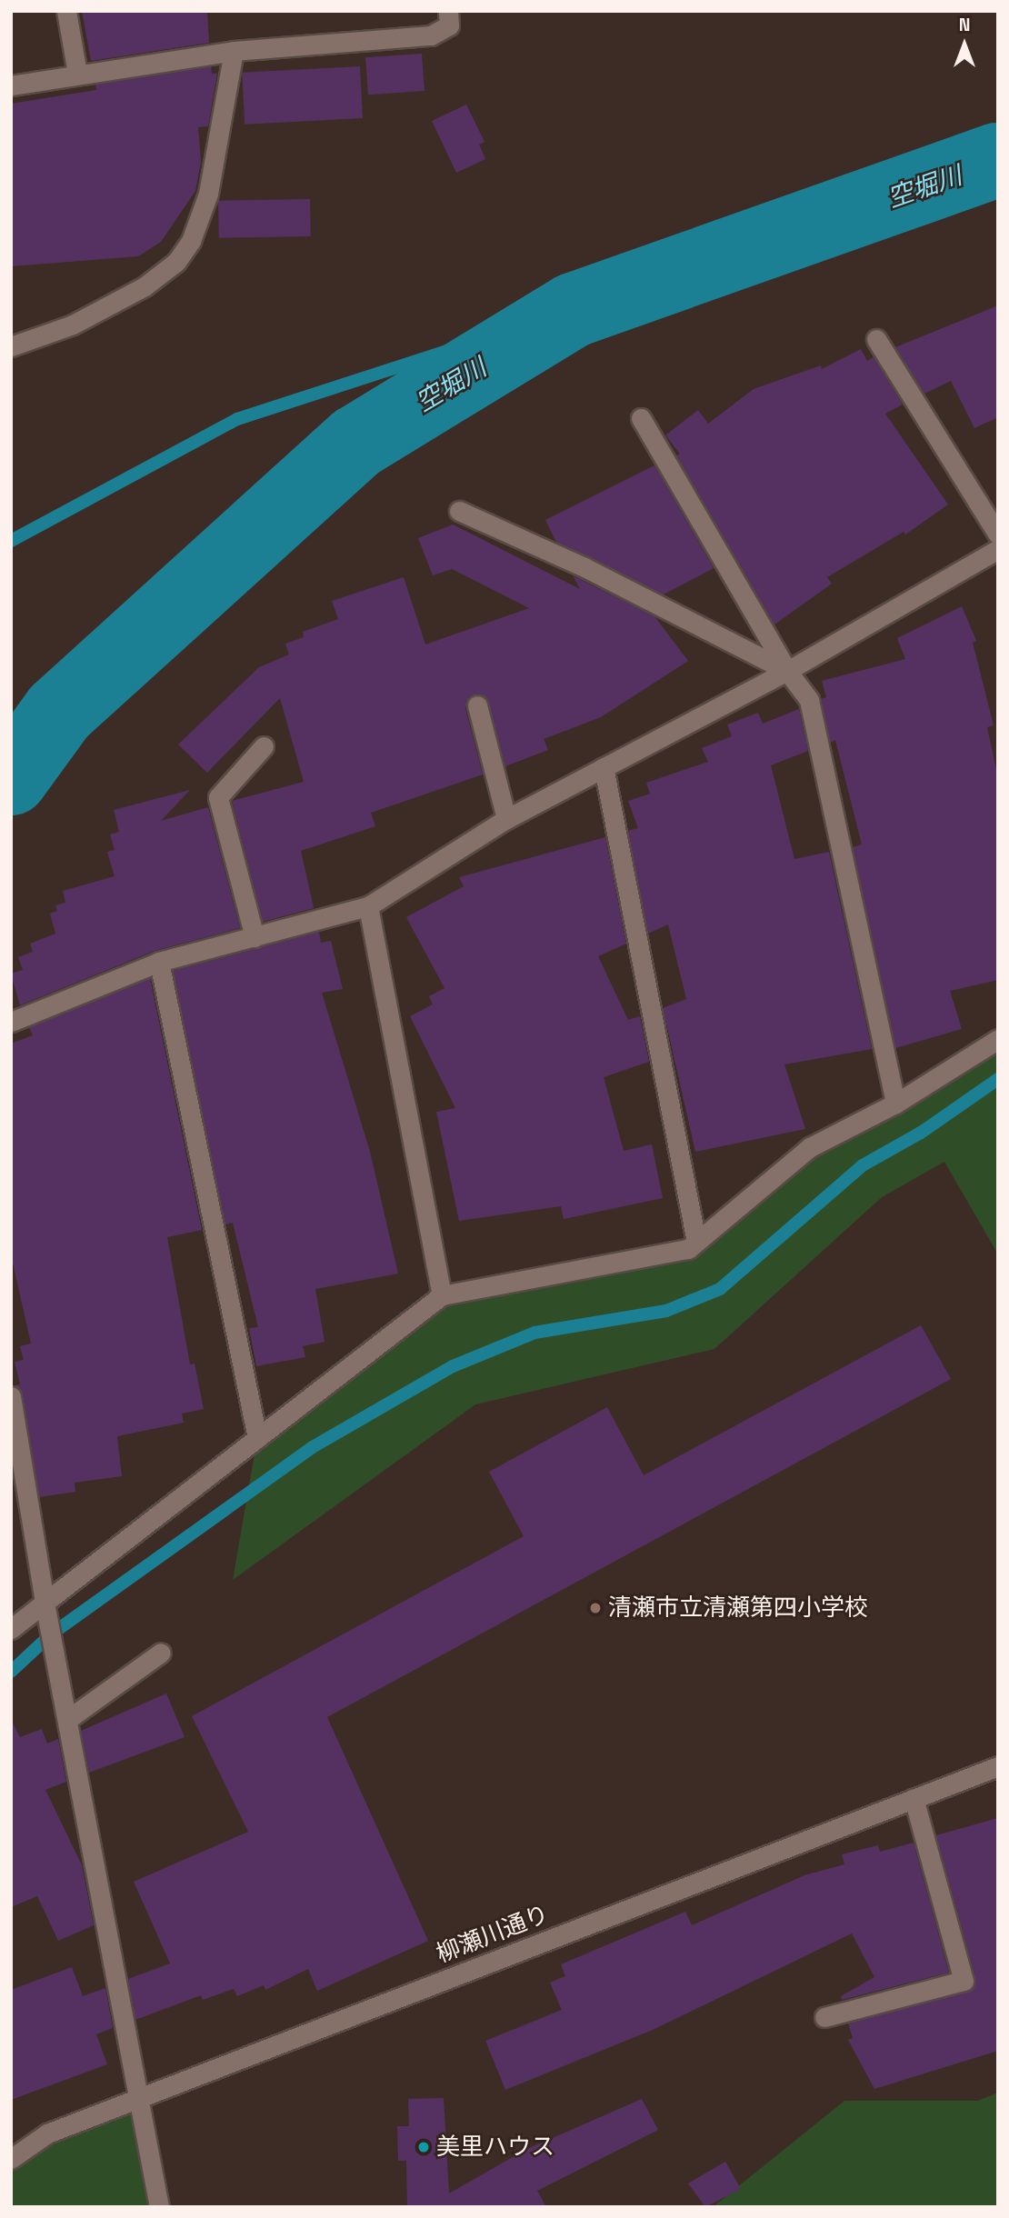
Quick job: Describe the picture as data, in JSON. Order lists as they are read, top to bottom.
{
  "streets": {
    "street": ["柳瀬川通り"]
  },
  "water": ["空堀川"],
  "places": ["清瀬市立清瀬第四小学校", "美里ハウス"],
  "north": "top"
}
